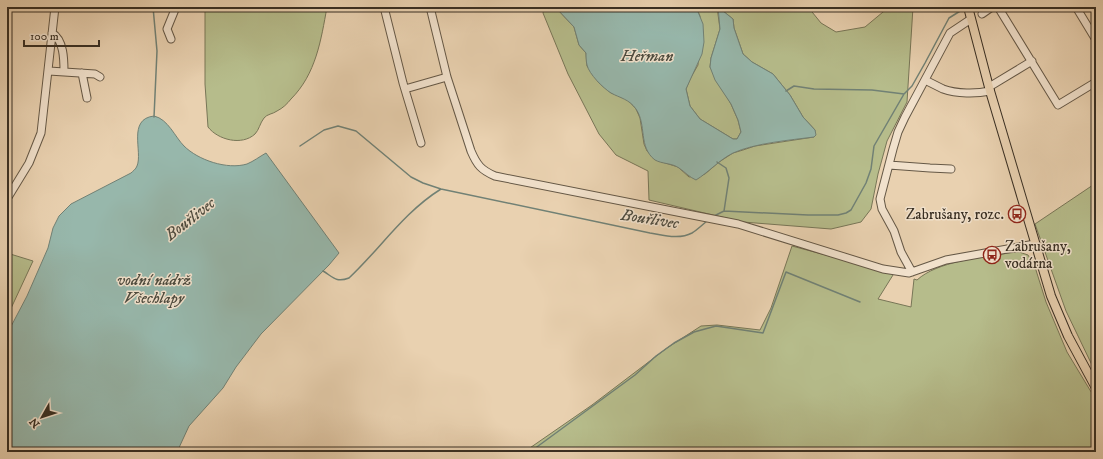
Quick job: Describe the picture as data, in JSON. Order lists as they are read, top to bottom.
{
  "water": ["Heřman", "Bouřlivec", "vodní nádrž Všechlapy"],
  "places": {
    "bus stop": ["Zabrušany, rozc.", "Zabrušany, vodárna"]
  },
  "scale_bar": "100 m",
  "north": "bottom left"
}
